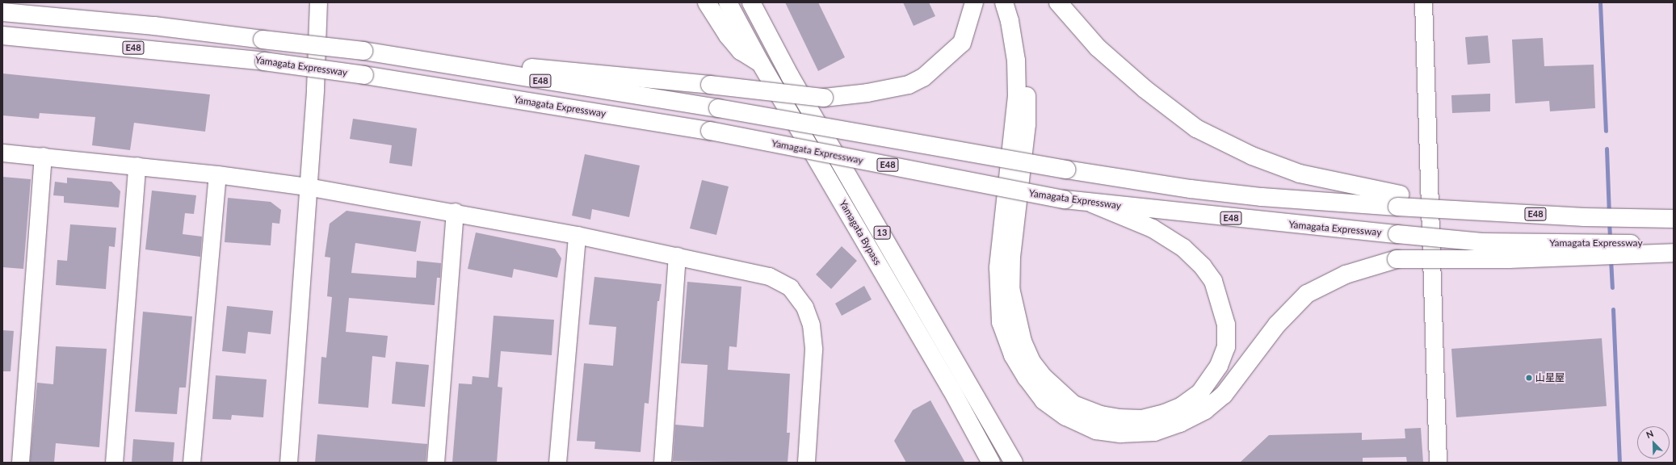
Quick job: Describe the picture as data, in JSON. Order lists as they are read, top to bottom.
{
  "streets": {
    "highway": [
      "E48",
      "Yamagata Expressway",
      "Yamagata Bypass",
      "13"
    ]
  },
  "places": ["山星屋"],
  "north": "top left"
}
